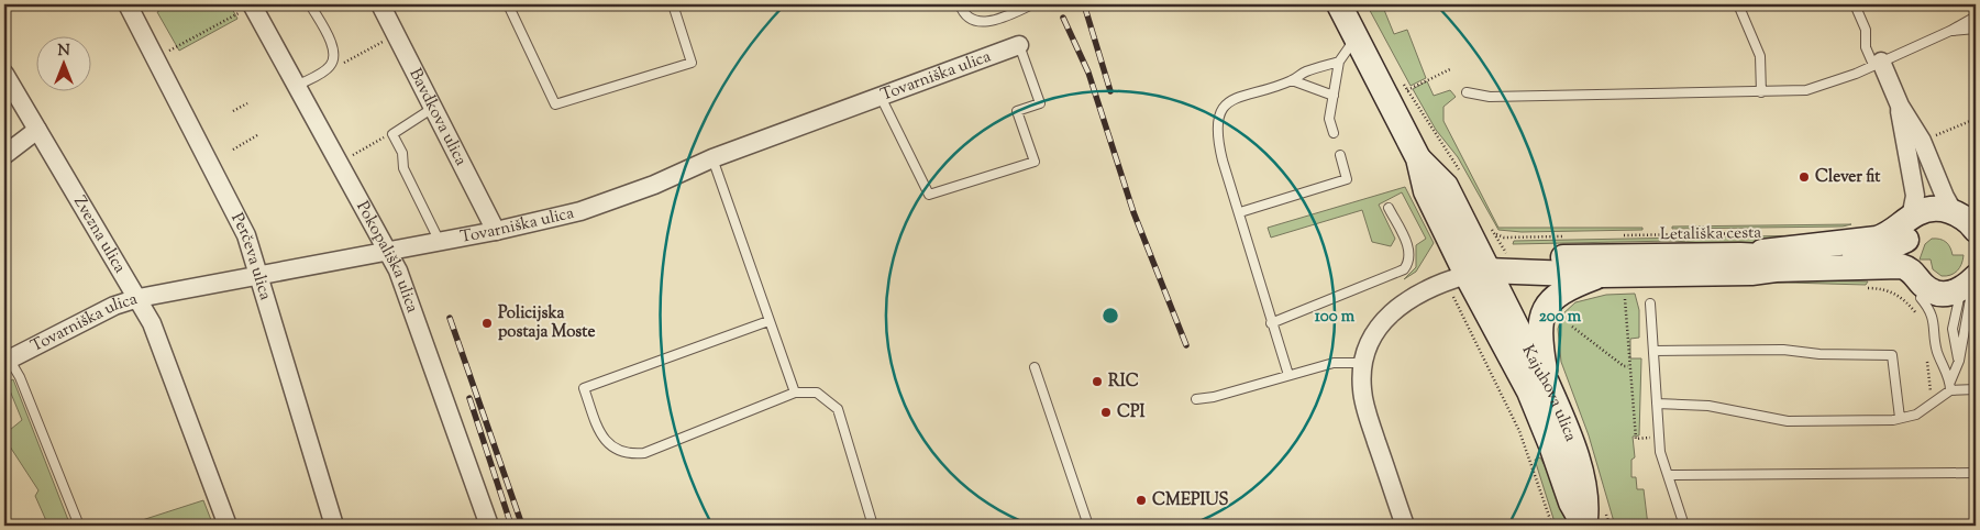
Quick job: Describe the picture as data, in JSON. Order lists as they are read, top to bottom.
{
  "streets": {
    "main road": ["Letališka cesta", "Kajuhova ulica"],
    "street": [
      "Tovarniška ulica",
      "Bavdkova ulica",
      "Zvezna ulica",
      "Perčeva ulica",
      "Pokopališka ulica"
    ]
  },
  "crossings": [
    ["Tovarniška ulica", "Bavdkova ulica"],
    ["Tovarniška ulica", "Zvezna ulica"],
    ["Tovarniška ulica", "Perčeva ulica"],
    ["Tovarniška ulica", "Pokopališka ulica"],
    ["Letališka cesta", "Kajuhova ulica"]
  ],
  "places": [
    "Clever fit",
    "Policijska postaja Moste",
    "RIC",
    "CPI",
    "CMEPIUS"
  ],
  "north": "top",
  "rings": ["100 m", "200 m"]
}
